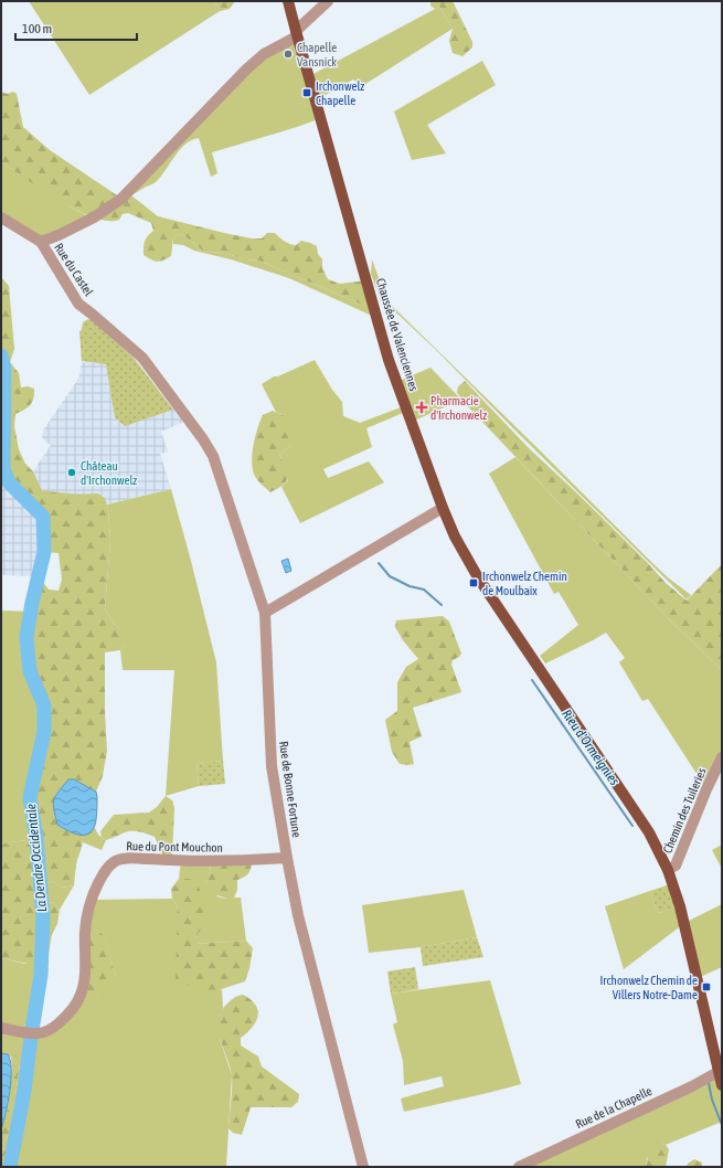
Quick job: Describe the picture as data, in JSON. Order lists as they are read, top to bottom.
{
  "streets": {
    "main road": ["Chaussée de Valenciennes"],
    "street": [
      "Rue du Castel",
      "Rue de Bonne Fortune",
      "Chemin des Tuileries",
      "Rue du Pont Mouchon",
      "Rue de la Chapelle"
    ]
  },
  "crossings": [
    ["Rue du Castel", "Chaussée de Valenciennes"],
    ["Rue du Castel", "Rue de Bonne Fortune"],
    ["Chaussée de Valenciennes", "Chemin des Tuileries"],
    ["Chaussée de Valenciennes", "Rue de la Chapelle"],
    ["Rue de Bonne Fortune", "Rue du Pont Mouchon"]
  ],
  "water": ["Rieu d'Ormeignies", "La Dendre Occidentale"],
  "places": {
    "other": ["Chapelle Vansnick", "Château d'Irchonwelz"],
    "transit": ["Irchonwelz Chapelle", "Irchonwelz Chemin de Moulbaix", "Irchonwelz Chemin de Villers Notre-Dame"],
    "health": ["Pharmacie d'Irchonwelz"]
  },
  "scale_bar": "100 m"
}
